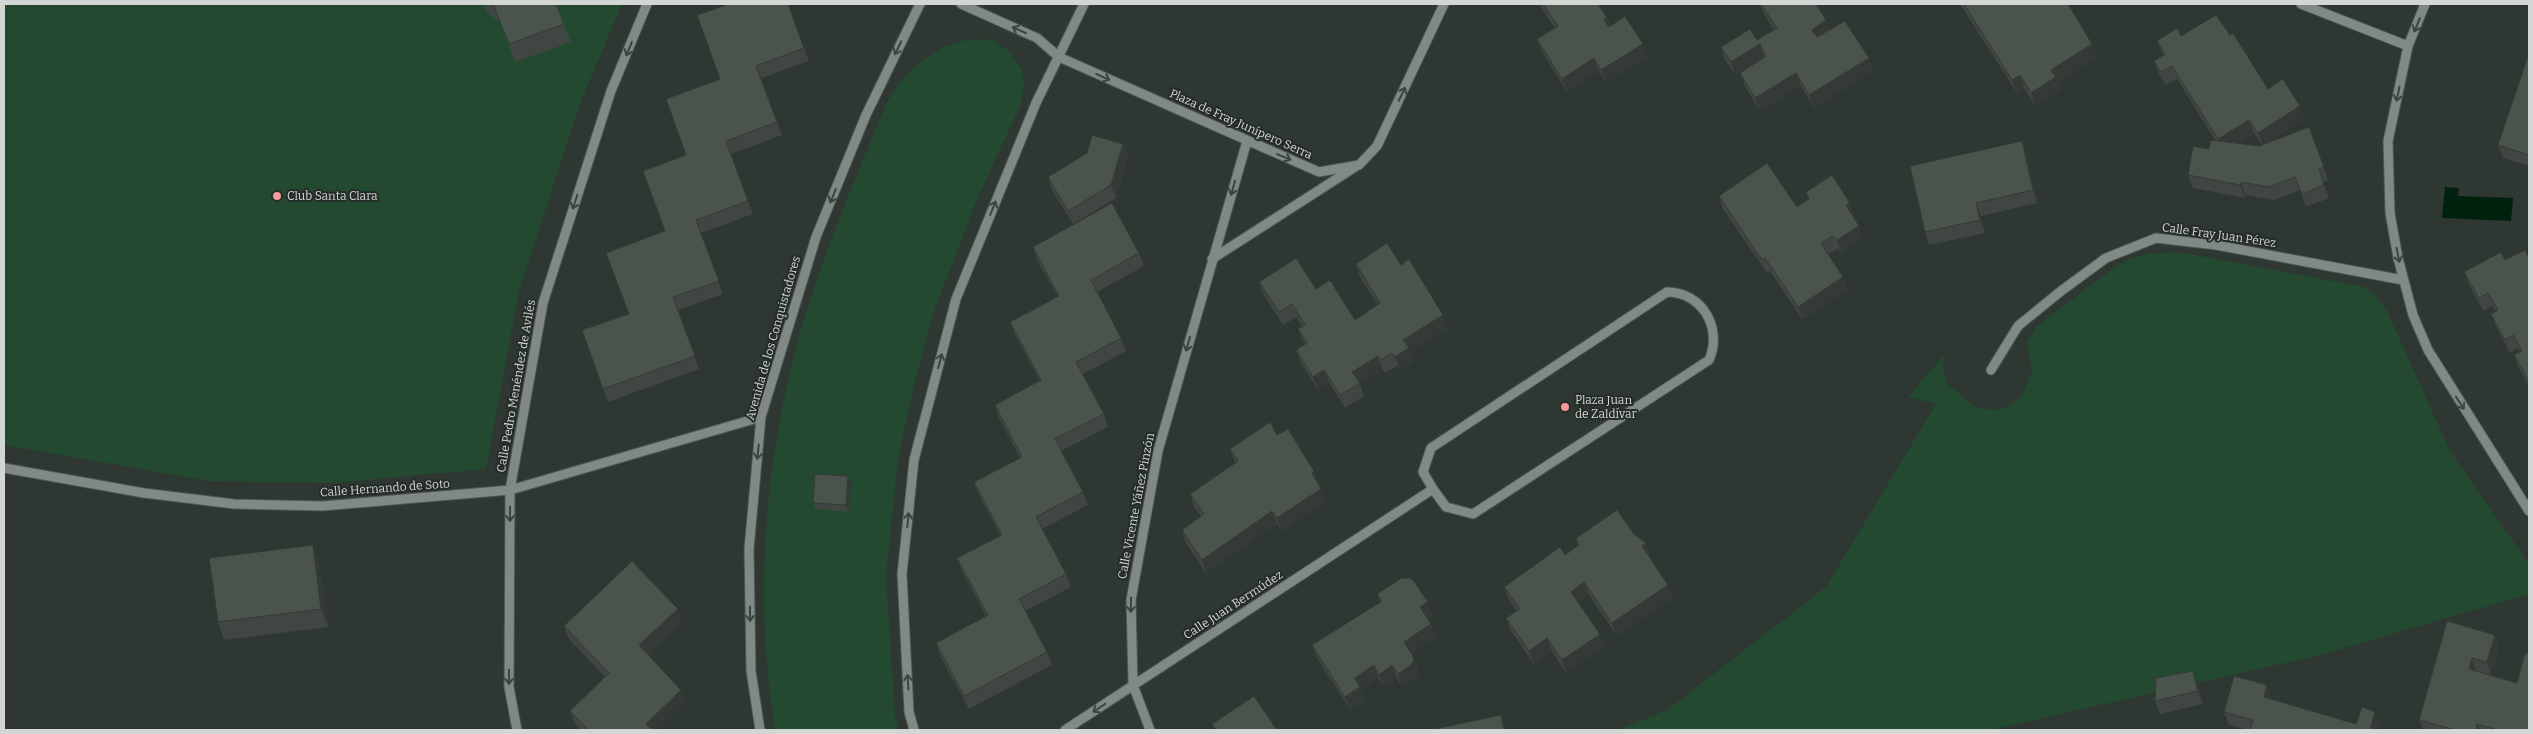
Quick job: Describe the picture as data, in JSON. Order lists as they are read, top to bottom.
{
  "streets": {
    "street": [
      "Plaza de Fray Junípero Serra",
      "Calle Fray Juan Pérez",
      "Avenida de los Conquistadores",
      "Calle Pedro Menéndez de Avilés",
      "Calle Hernando de Soto",
      "Calle Vicente Yáñez Pinzón",
      "Calle Juan Bermúdez"
    ]
  },
  "crossings": [
    ["Plaza de Fray Junípero Serra", "Calle Vicente Yáñez Pinzón"],
    ["Avenida de los Conquistadores", "Calle Hernando de Soto"],
    ["Calle Pedro Menéndez de Avilés", "Calle Hernando de Soto"],
    ["Calle Vicente Yáñez Pinzón", "Calle Juan Bermúdez"]
  ],
  "one_way": ["Avenida de los Conquistadores", "Calle Pedro Menéndez de Avilés", "Calle Vicente Yáñez Pinzón"],
  "places": ["Club Santa Clara", "Plaza Juan de Zaldívar"]
}
